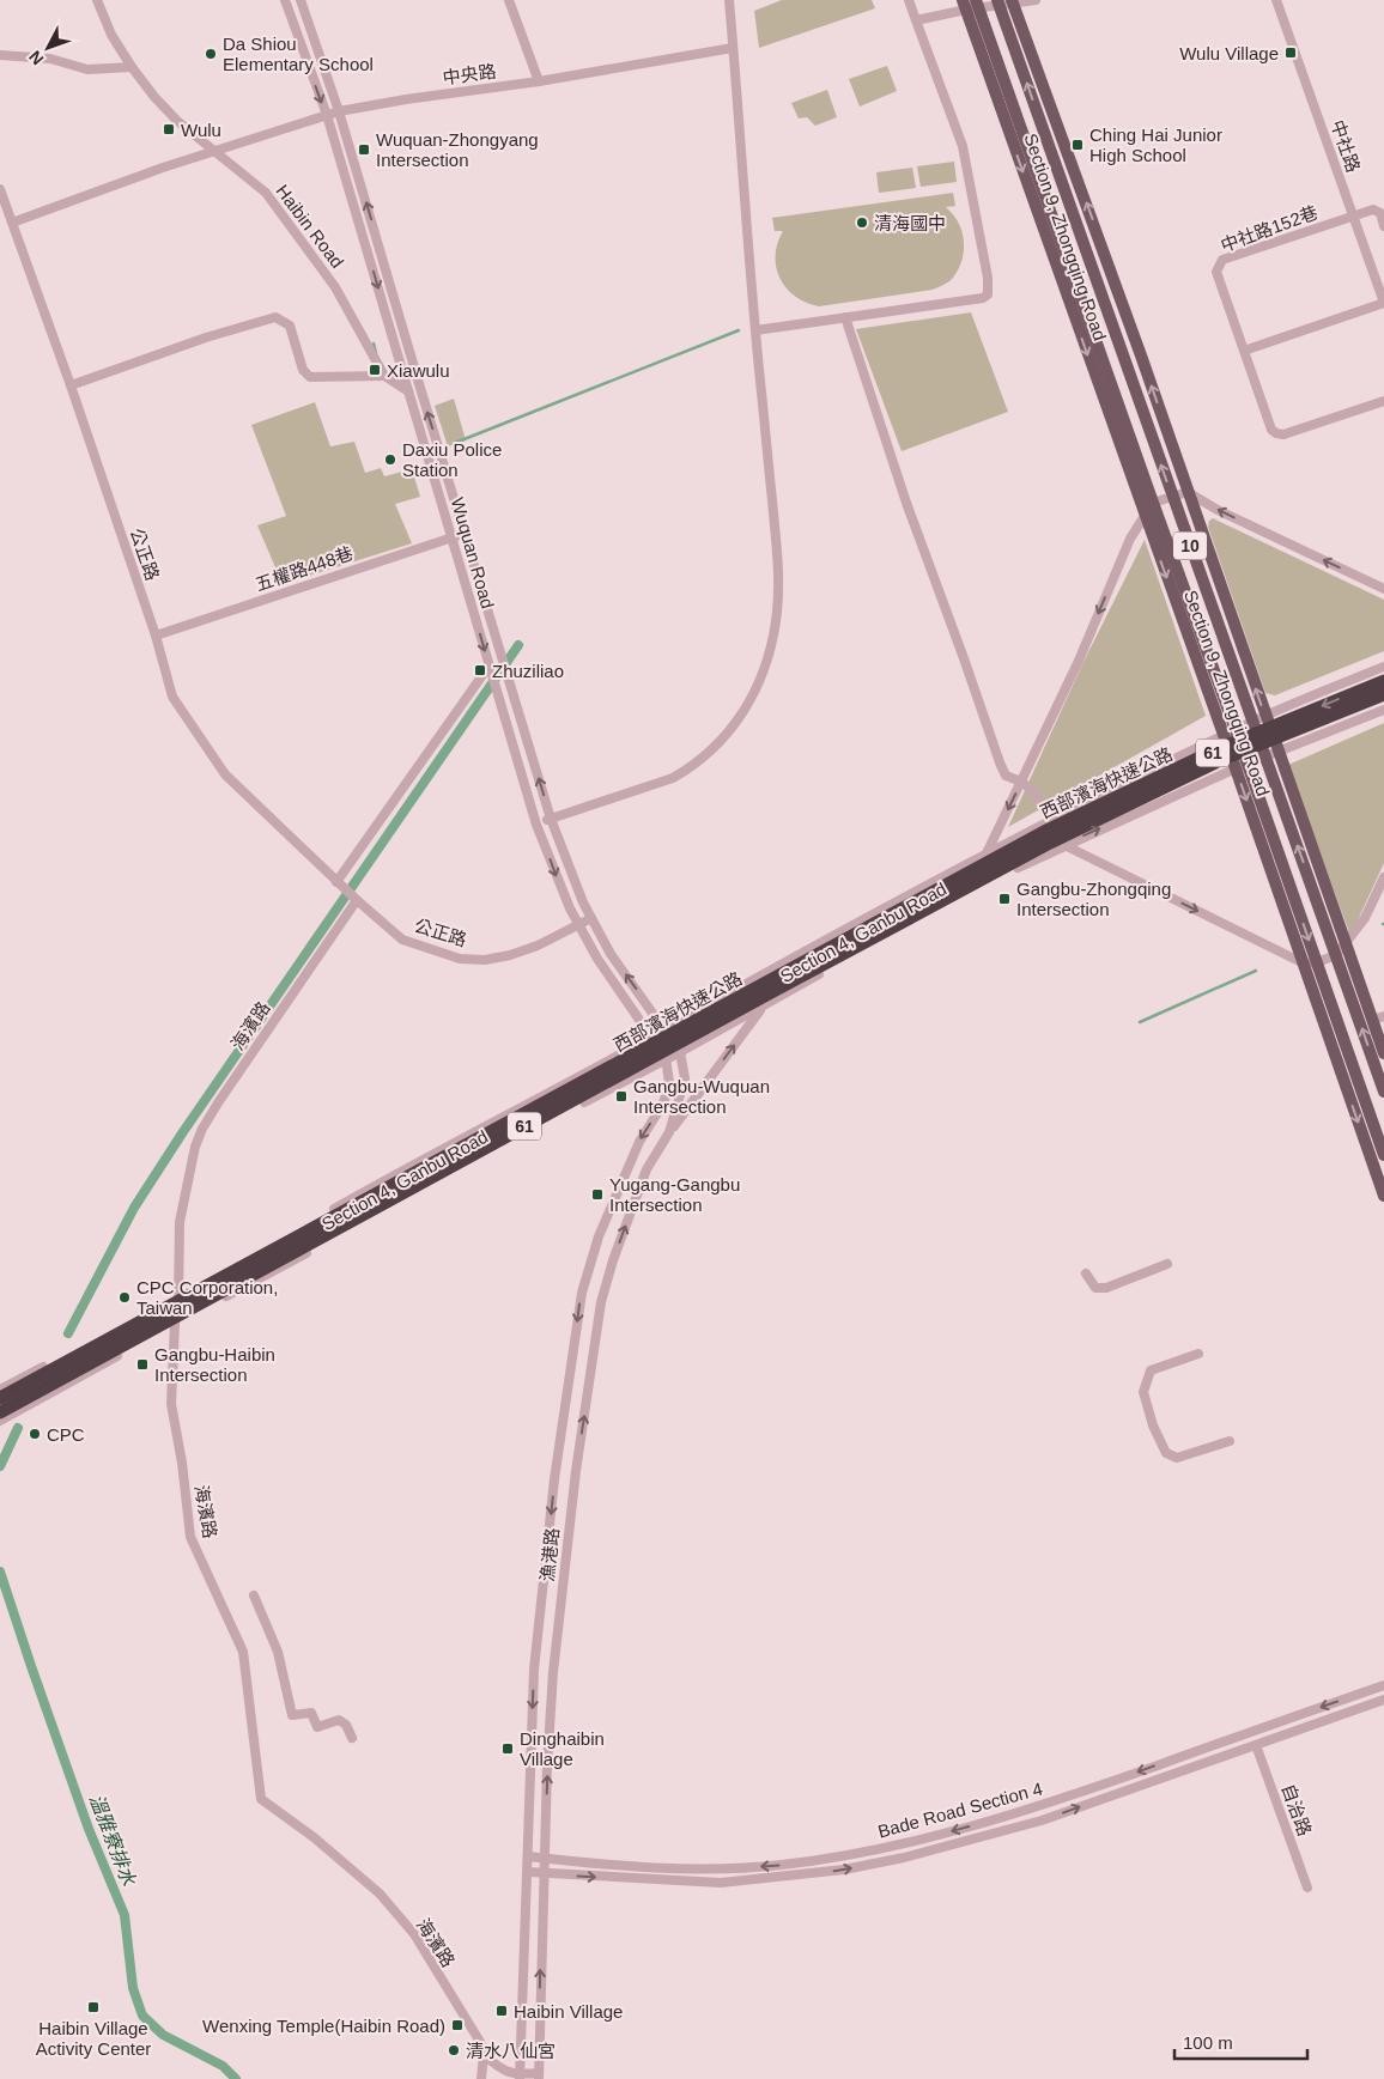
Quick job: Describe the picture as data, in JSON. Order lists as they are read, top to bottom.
{
  "streets": {
    "highway": ["61", "西部濱海快速公路"],
    "main road": ["Section 9, Zhongqing Road", "10"],
    "street": [
      "中央路",
      "中社路",
      "Haibin Road",
      "中社路152巷",
      "Wuquan Road",
      "公正路",
      "五權路448巷",
      "Section 4, Ganbu Road",
      "海濱路",
      "漁港路",
      "Bade Road Section 4",
      "自治路"
    ]
  },
  "crossings": [
    ["中央路", "Haibin Road"],
    ["中央路", "Wuquan Road"],
    ["中央路", "公正路"],
    ["中社路", "中社路152巷"],
    ["Haibin Road", "Wuquan Road"],
    ["Section 9, Zhongqing Road", "Section 4, Ganbu Road"],
    ["Wuquan Road", "公正路"],
    ["Wuquan Road", "五權路448巷"],
    ["Wuquan Road", "Section 4, Ganbu Road"],
    ["Wuquan Road", "漁港路"],
    ["公正路", "五權路448巷"],
    ["公正路", "海濱路"],
    ["Section 4, Ganbu Road", "海濱路"],
    ["Section 4, Ganbu Road", "漁港路"],
    ["漁港路", "Bade Road Section 4"],
    ["Bade Road Section 4", "自治路"]
  ],
  "water": ["溫雅寮排水"],
  "places": {
    "transit": [
      "Wulu Village",
      "Wulu",
      "Ching Hai Junior High School",
      "Wuquan-Zhongyang Intersection",
      "Xiawulu",
      "Zhuziliao",
      "Gangbu-Zhongqing Intersection",
      "Gangbu-Wuquan Intersection",
      "Yugang-Gangbu Intersection",
      "Gangbu-Haibin Intersection",
      "Dinghaibin Village",
      "Haibin Village Activity Center",
      "Haibin Village",
      "Wenxing Temple(Haibin Road)"
    ],
    "other": [
      "Da Shiou Elementary School",
      "清海國中",
      "Daxiu Police Station",
      "CPC Corporation, Taiwan",
      "CPC",
      "清水八仙宮"
    ]
  },
  "scale_bar": "100 m",
  "north": "bottom left"
}
